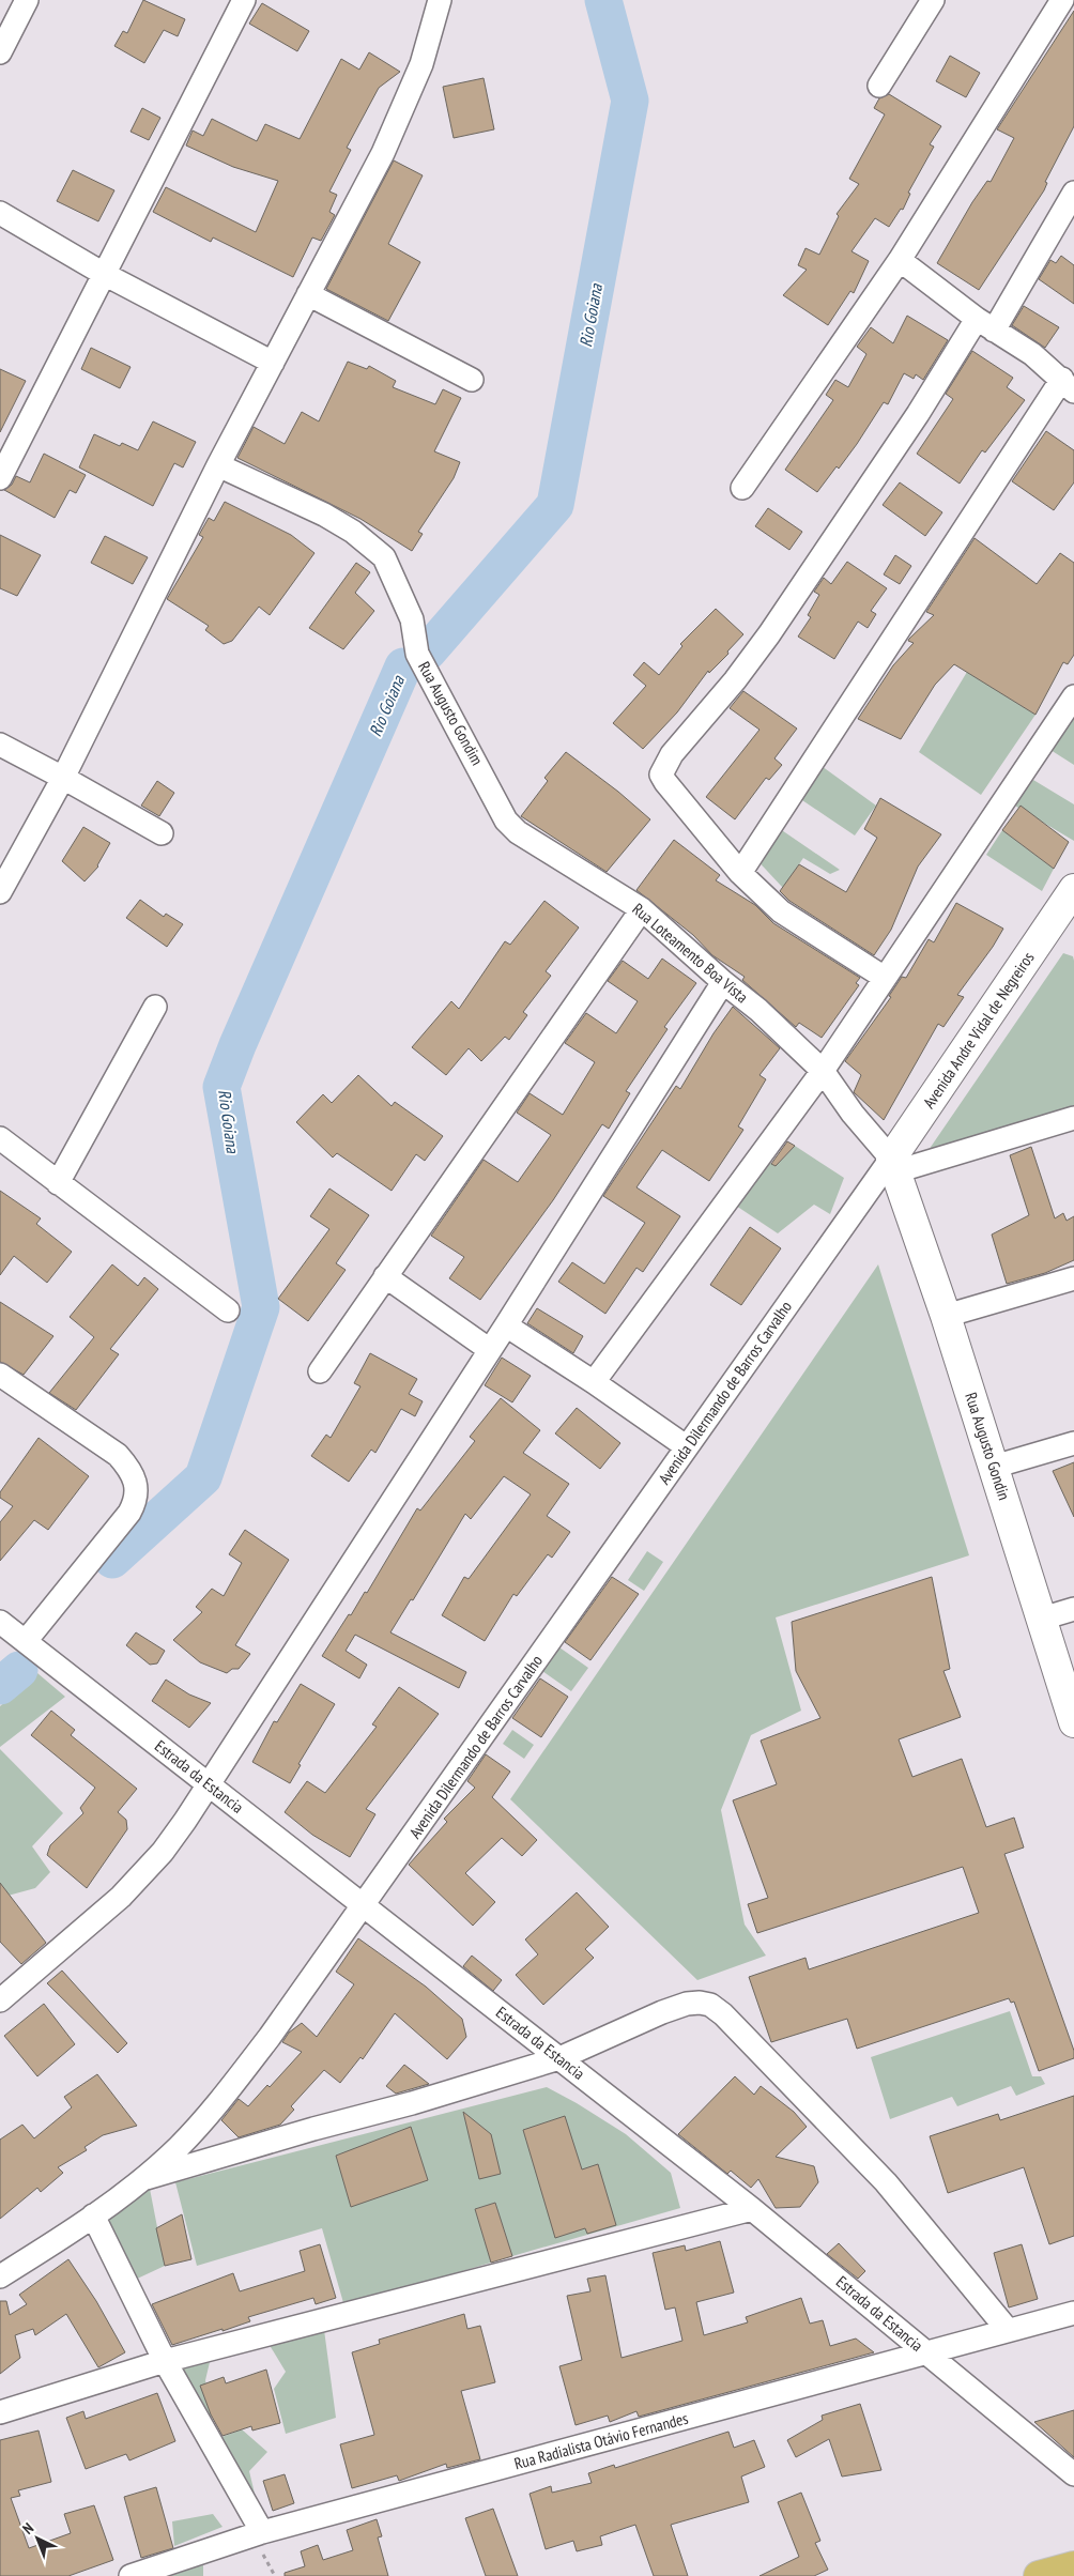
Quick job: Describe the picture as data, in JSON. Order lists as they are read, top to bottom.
{
  "streets": {
    "street": [
      "Rua Augusto Gondim",
      "Rua Loteamento Boa Vista",
      "Avenida Andre Vidal de Negreiros",
      "Avenida Dilermando de Barros Carvalho",
      "Rua Augusto Gondin",
      "Estrada da Estancia",
      "Rua Radialista Otávio Fernandes"
    ]
  },
  "crossings": [
    ["Rua Augusto Gondim", "Rua Loteamento Boa Vista"],
    ["Rua Loteamento Boa Vista", "Avenida Andre Vidal de Negreiros"],
    ["Rua Loteamento Boa Vista", "Avenida Dilermando de Barros Carvalho"],
    ["Rua Loteamento Boa Vista", "Rua Augusto Gondin"],
    ["Avenida Andre Vidal de Negreiros", "Avenida Dilermando de Barros Carvalho"],
    ["Avenida Andre Vidal de Negreiros", "Rua Augusto Gondin"],
    ["Avenida Dilermando de Barros Carvalho", "Rua Augusto Gondin"],
    ["Avenida Dilermando de Barros Carvalho", "Estrada da Estancia"],
    ["Estrada da Estancia", "Rua Radialista Otávio Fernandes"]
  ],
  "water": ["Rio Goiana"],
  "north": "top left"
}
